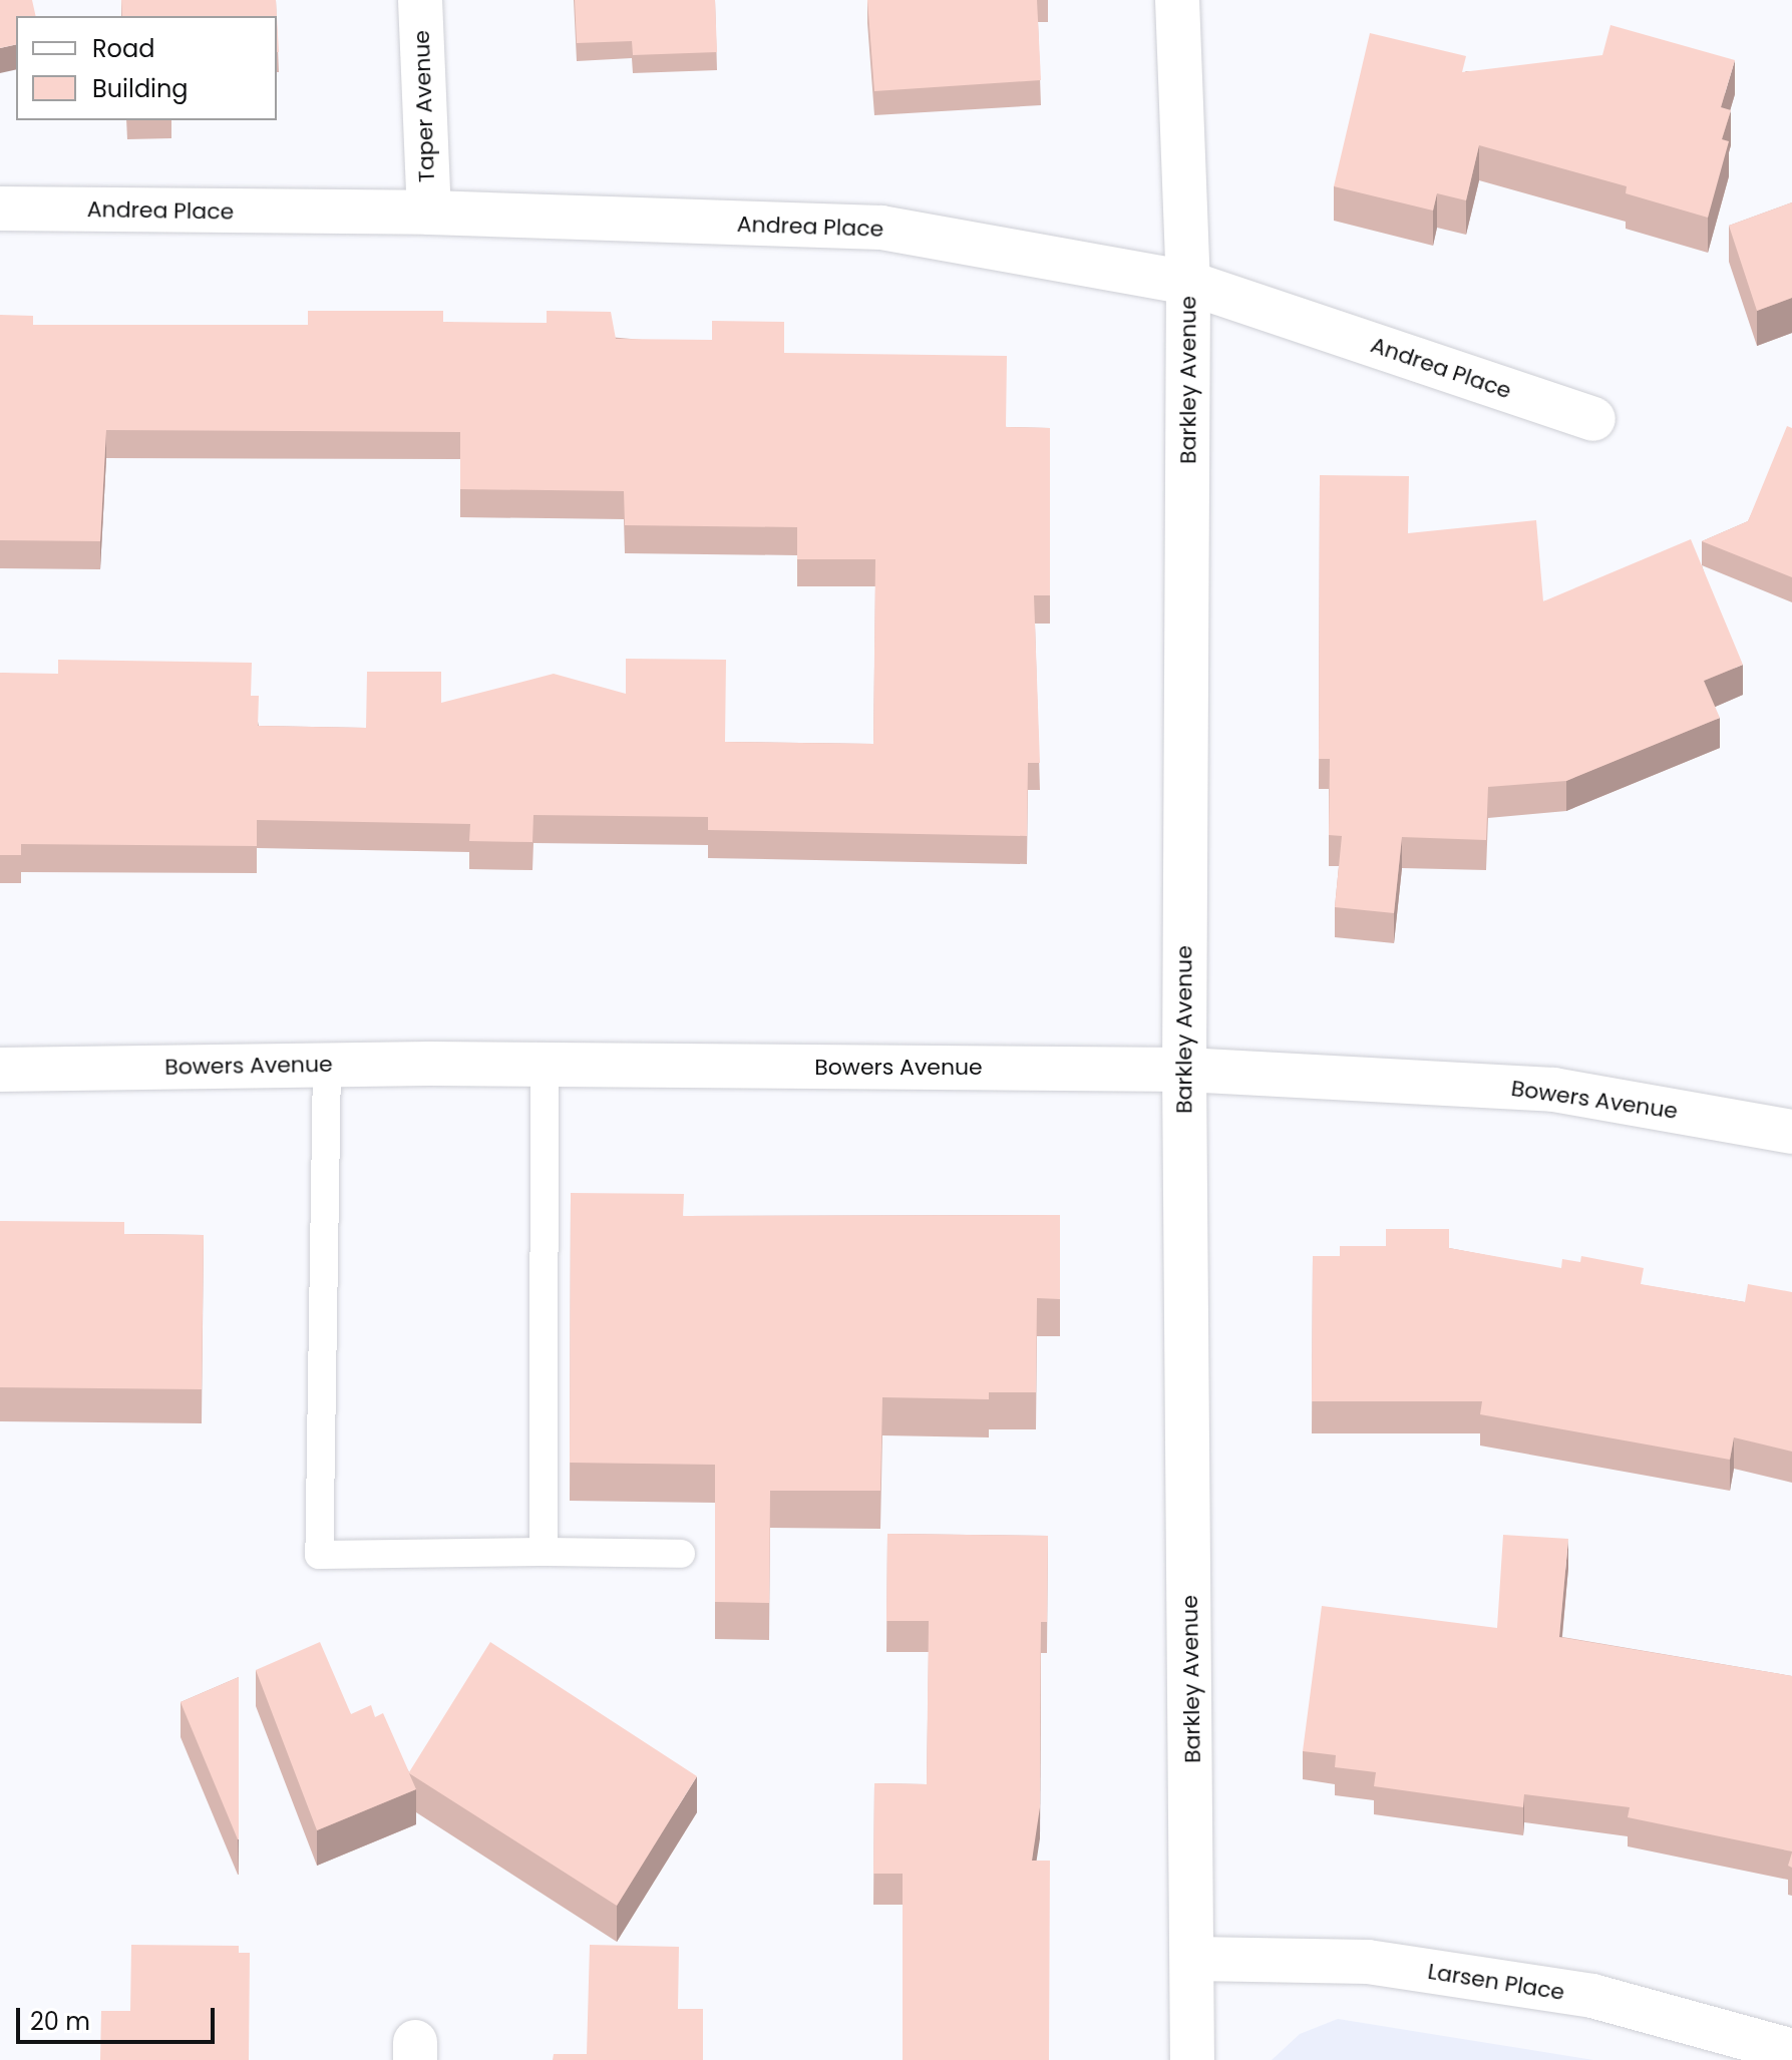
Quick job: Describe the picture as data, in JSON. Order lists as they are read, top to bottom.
{
  "streets": {
    "street": [
      "Taper Avenue",
      "Andrea Place",
      "Barkley Avenue",
      "Bowers Avenue",
      "Larsen Place"
    ]
  },
  "crossings": [
    ["Taper Avenue", "Andrea Place"],
    ["Andrea Place", "Barkley Avenue"],
    ["Barkley Avenue", "Bowers Avenue"],
    ["Barkley Avenue", "Larsen Place"]
  ],
  "legend": ["Road", "Building"],
  "scale_bar": "20 m"
}
